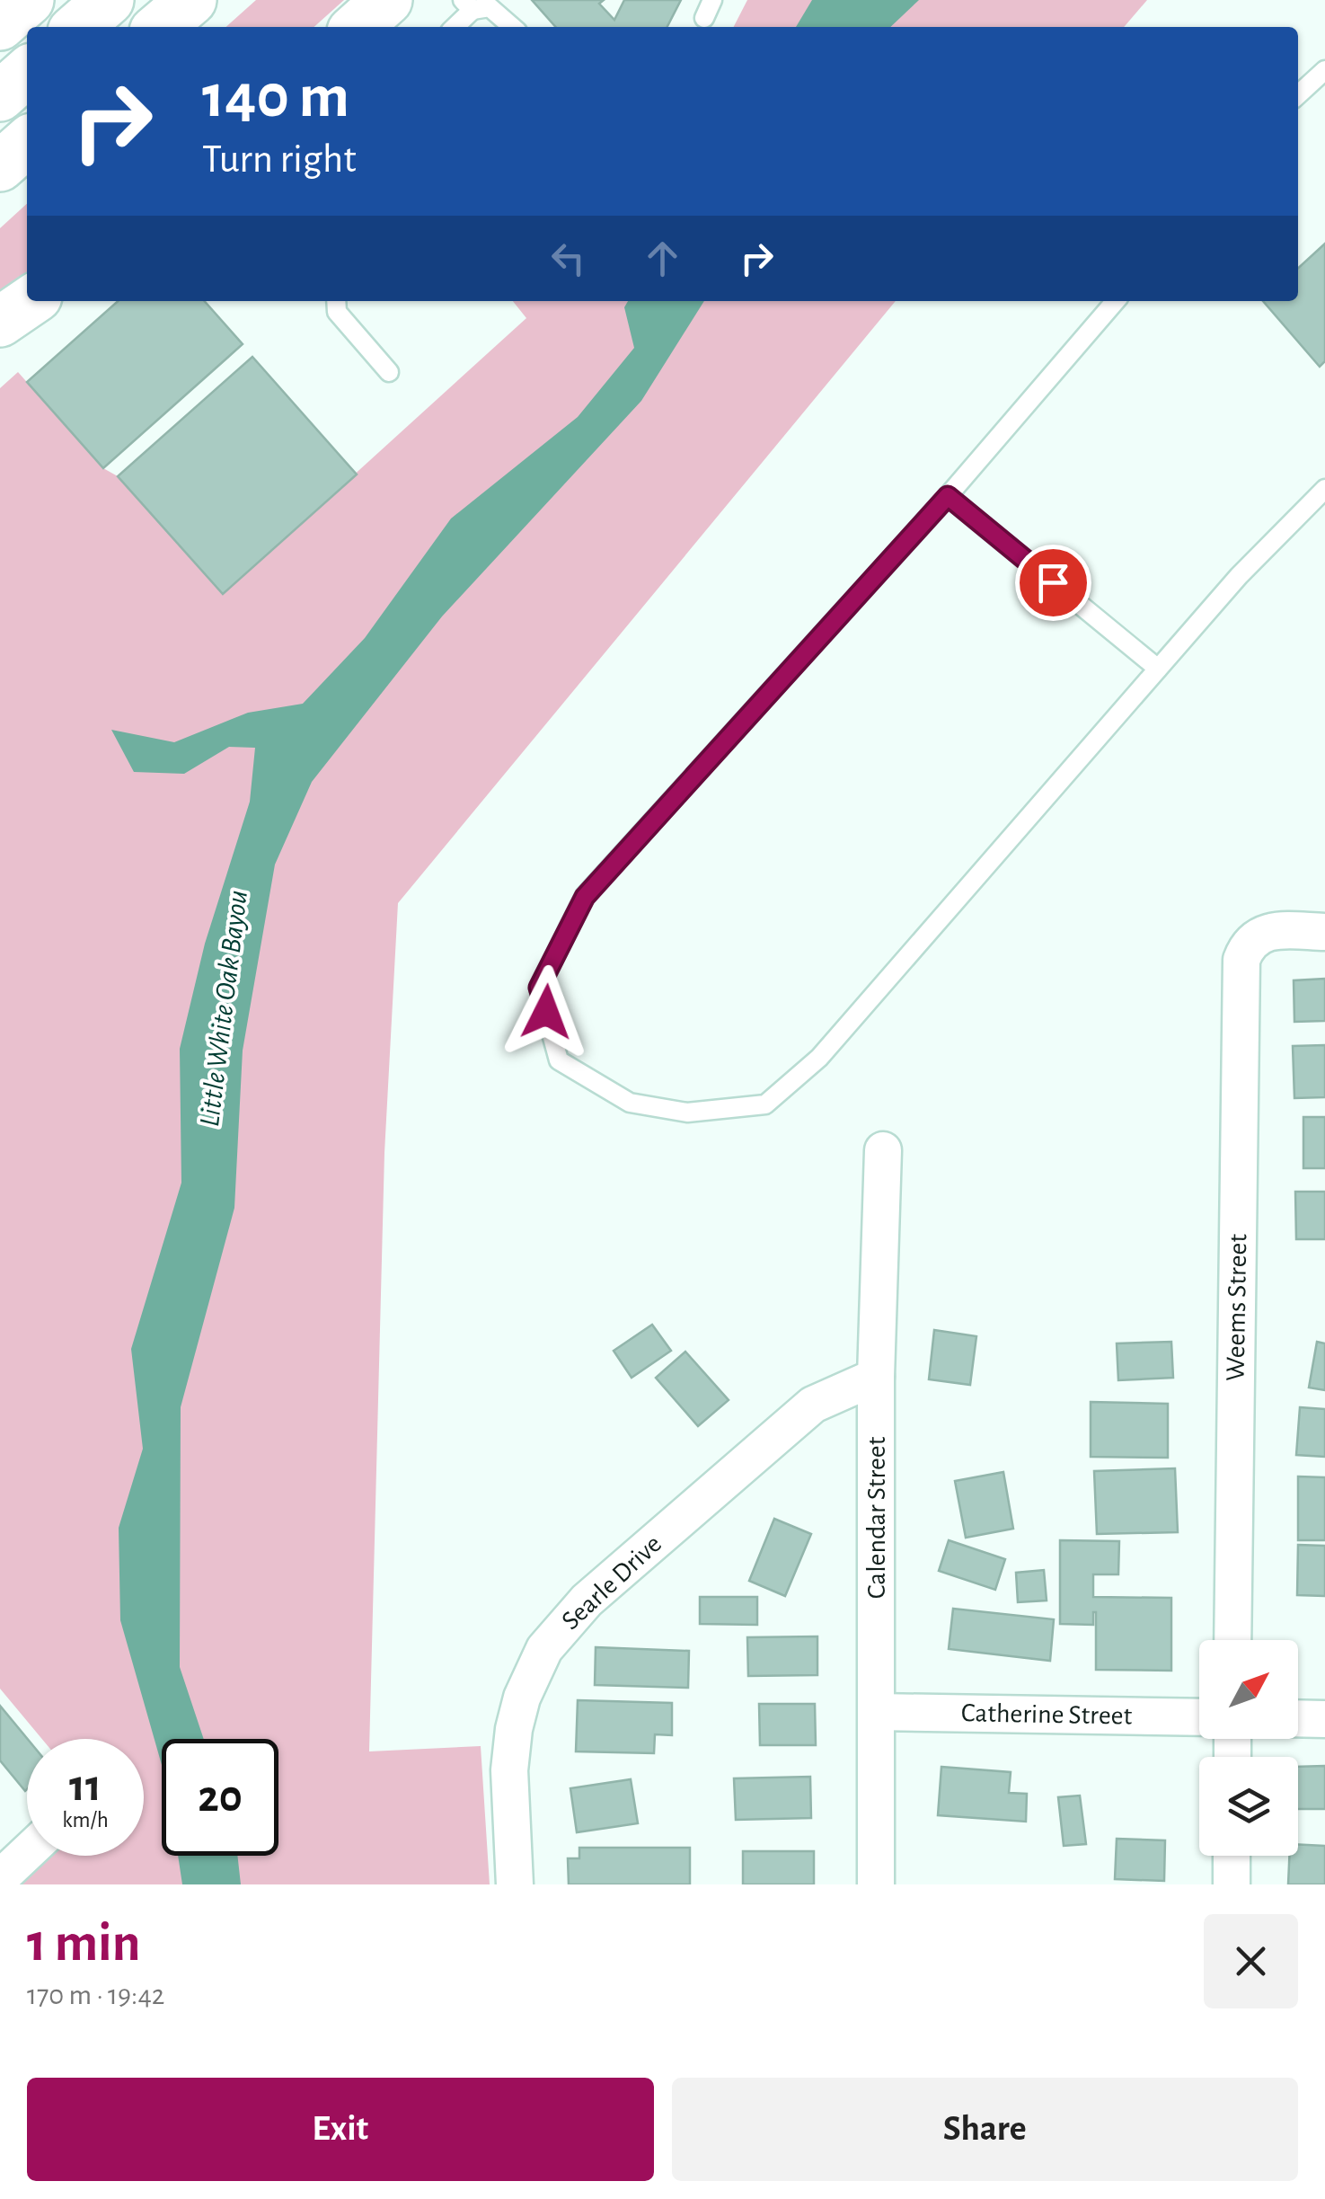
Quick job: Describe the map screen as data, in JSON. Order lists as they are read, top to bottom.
{
  "streets": {
    "street": [
      "Weems Street",
      "Calendar Street",
      "Searle Drive",
      "Catherine Street"
    ]
  },
  "crossings": [
    ["Calendar Street", "Searle Drive"],
    ["Calendar Street", "Catherine Street"]
  ],
  "water": ["Little White Oak Bayou"],
  "north": "top right",
  "page": {
    "turn": ["140 m", "Turn right"],
    "speed": "11 km/h",
    "limit": "20",
    "heading": ["1 min", "170 m · 19:42"],
    "buttons": ["Exit", "Share"]
  }
}
